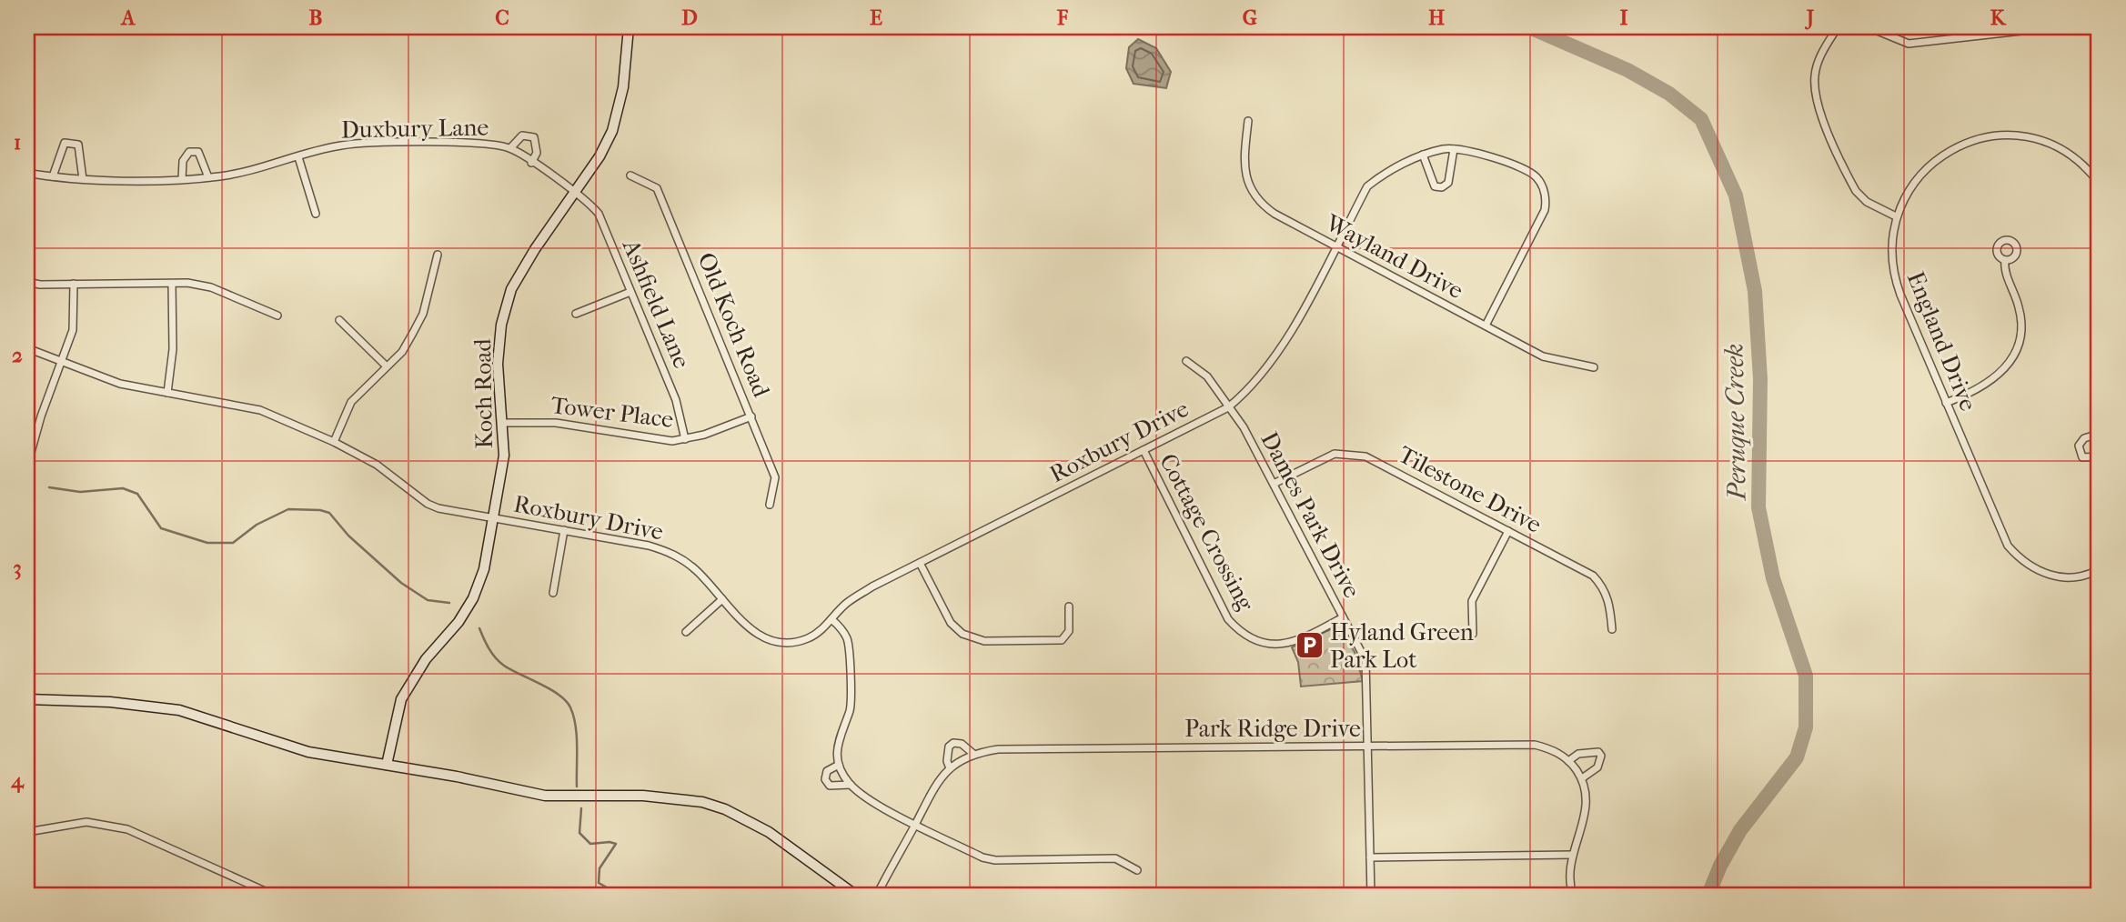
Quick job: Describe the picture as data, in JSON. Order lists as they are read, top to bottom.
{
  "streets": {
    "main road": ["Koch Road"],
    "street": [
      "Duxbury Lane",
      "Wayland Drive",
      "Ashfield Lane",
      "Old Koch Road",
      "England Drive",
      "Tower Place",
      "Roxbury Drive",
      "Tilestone Drive",
      "Dames Park Drive",
      "Cottage Crossing",
      "Park Ridge Drive"
    ]
  },
  "crossings": [
    ["Duxbury Lane", "Ashfield Lane"],
    ["Duxbury Lane", "Koch Road"],
    ["Wayland Drive", "Roxbury Drive"],
    ["Ashfield Lane", "Koch Road"],
    ["Ashfield Lane", "Tower Place"],
    ["Old Koch Road", "Tower Place"],
    ["Koch Road", "Tower Place"],
    ["Koch Road", "Roxbury Drive"],
    ["Roxbury Drive", "Dames Park Drive"],
    ["Roxbury Drive", "Cottage Crossing"],
    ["Tilestone Drive", "Dames Park Drive"],
    ["Dames Park Drive", "Cottage Crossing"],
    ["Dames Park Drive", "Park Ridge Drive"]
  ],
  "water": ["Peruque Creek"],
  "places": {
    "parking": ["Hyland Green Park Lot"]
  },
  "grid": {
    "columns": [
      "A",
      "B",
      "C",
      "D",
      "E",
      "F",
      "G",
      "H",
      "I",
      "J",
      "K"
    ],
    "rows": [
      "1",
      "2",
      "3",
      "4"
    ]
  }
}
